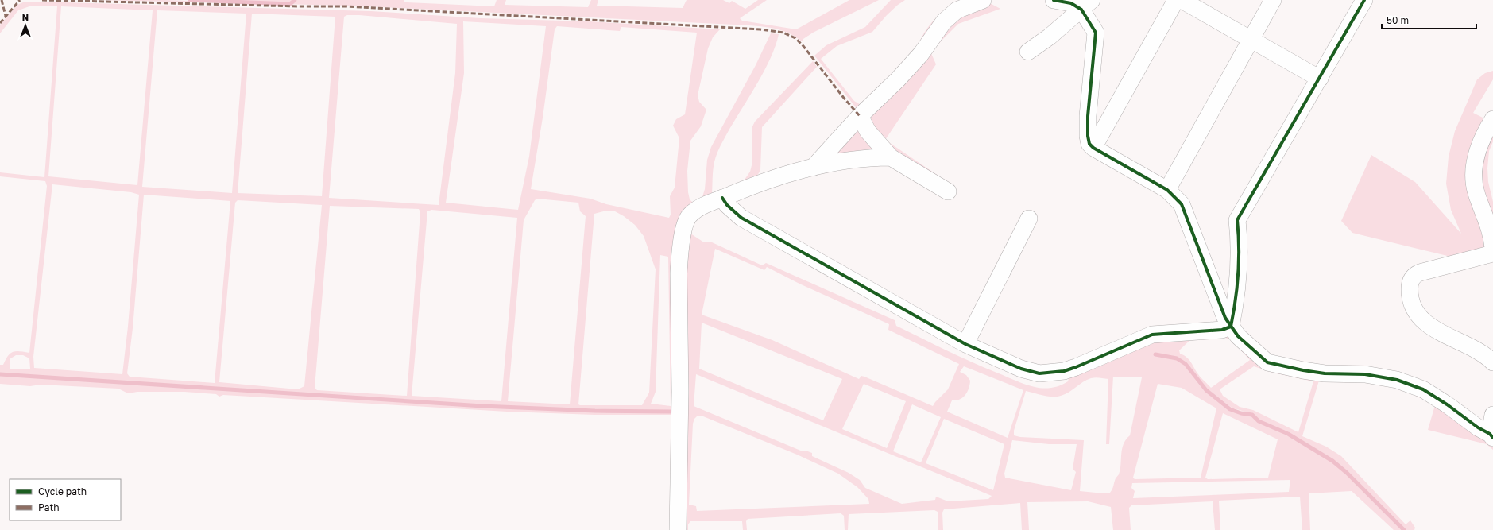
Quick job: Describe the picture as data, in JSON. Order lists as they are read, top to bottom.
{
  "legend": ["Cycle path", "Path"],
  "scale_bar": "50 m",
  "north": "top"
}
